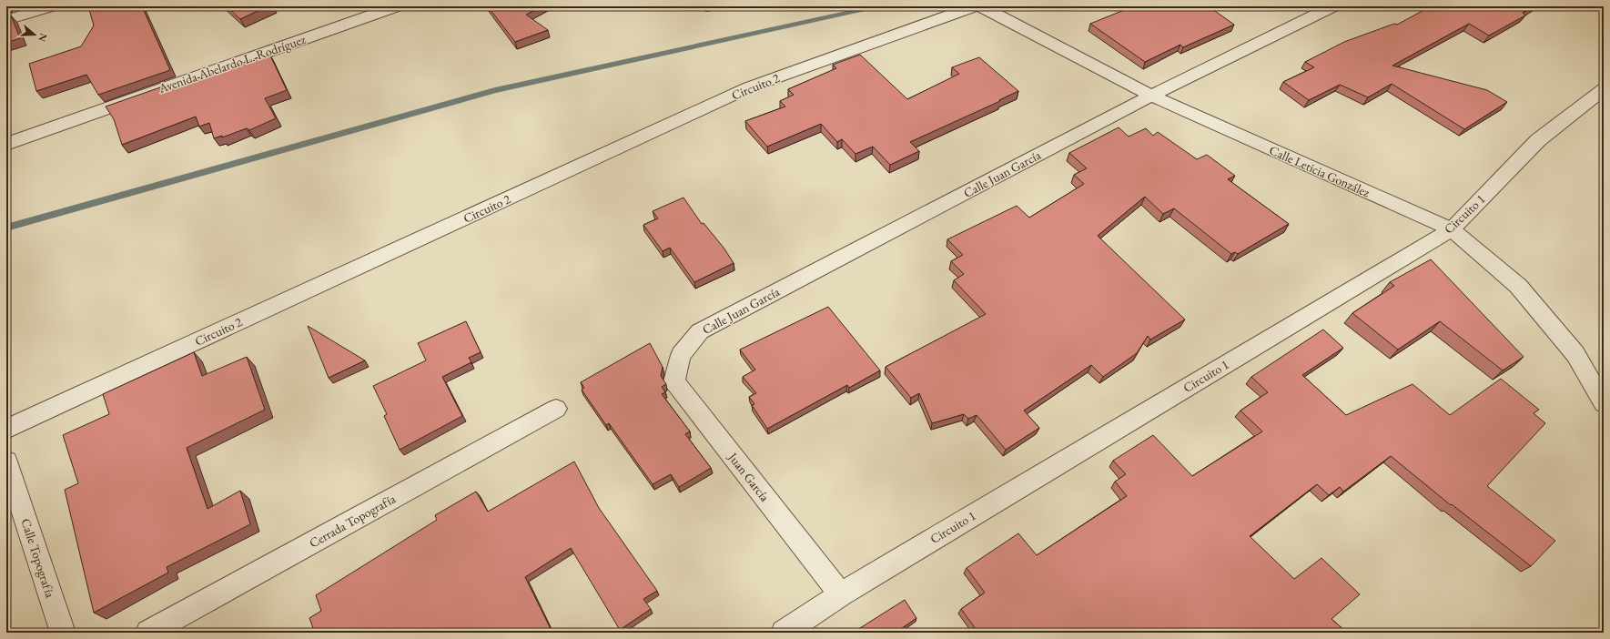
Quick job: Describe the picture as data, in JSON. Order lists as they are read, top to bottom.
{
  "streets": {
    "street": [
      "Avenida Abelardo L. Rodríguez",
      "Circuito 2",
      "Calle Leticia González",
      "Calle Juan García",
      "Circuito 1",
      "Juan García",
      "Cerrada Topografía",
      "Calle Topografía"
    ]
  },
  "crossings": [
    ["Calle Leticia González", "Calle Juan García"],
    ["Calle Leticia González", "Circuito 1"],
    ["Calle Juan García", "Juan García"],
    ["Circuito 1", "Juan García"]
  ],
  "north": "right"
}
